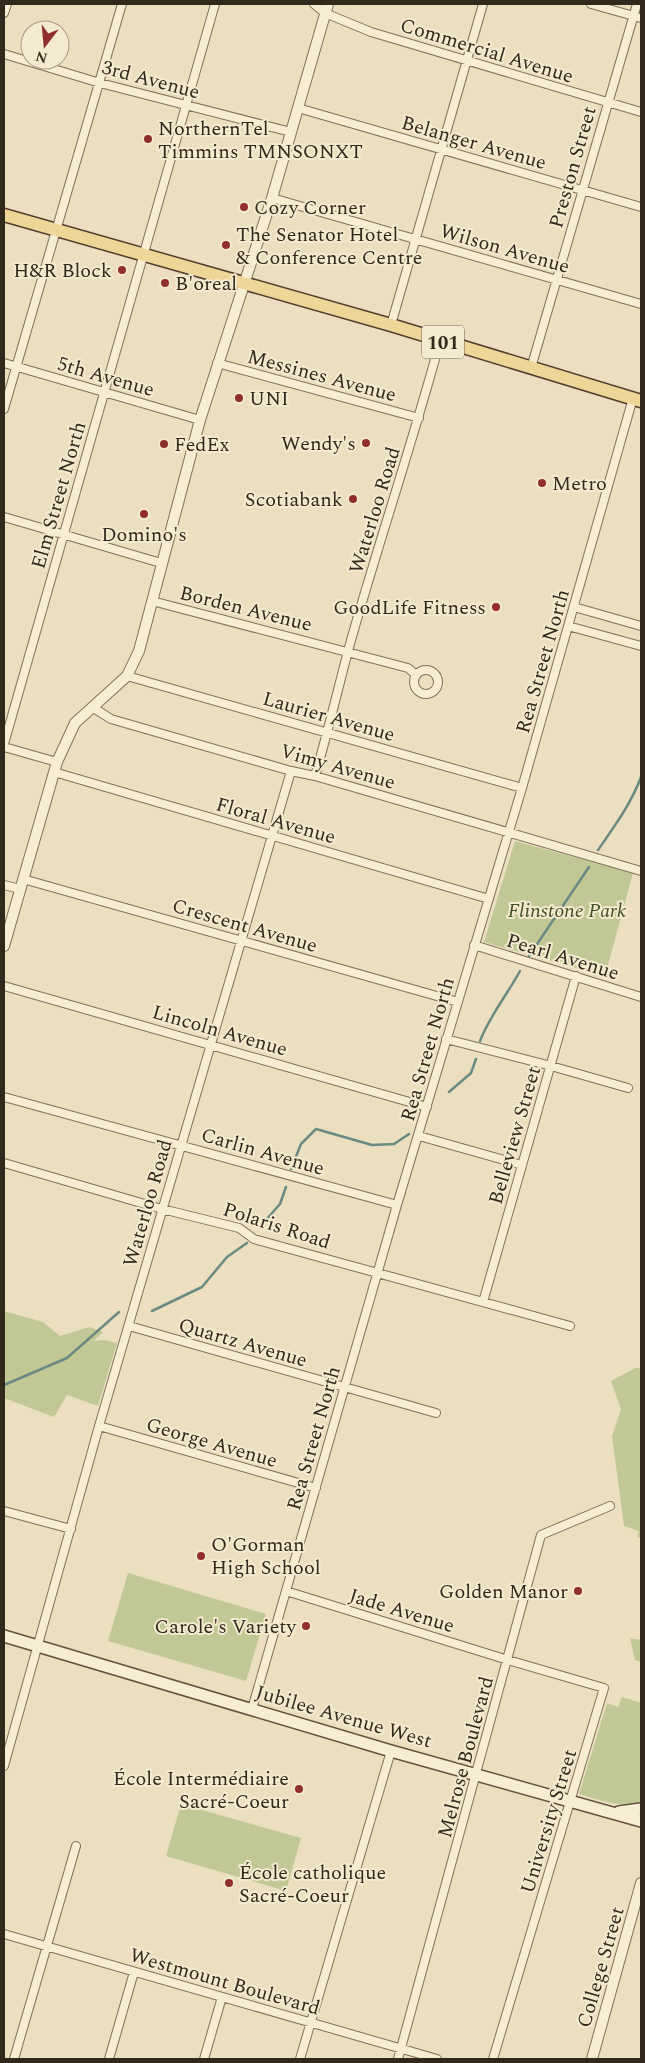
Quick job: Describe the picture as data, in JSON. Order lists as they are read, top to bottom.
{
  "streets": {
    "main road": ["101", "Jubilee Avenue West"],
    "street": [
      "Commercial Avenue",
      "3rd Avenue",
      "Belanger Avenue",
      "Preston Street",
      "Wilson Avenue",
      "Messines Avenue",
      "5th Avenue",
      "Elm Street North",
      "Waterloo Road",
      "Borden Avenue",
      "Rea Street North",
      "Laurier Avenue",
      "Vimy Avenue",
      "Floral Avenue",
      "Crescent Avenue",
      "Pearl Avenue",
      "Lincoln Avenue",
      "Belleview Street",
      "Carlin Avenue",
      "Polaris Road",
      "Quartz Avenue",
      "George Avenue",
      "Jade Avenue",
      "Melrose Boulevard",
      "University Street",
      "College Street",
      "Westmount Boulevard"
    ]
  },
  "crossings": [
    ["Commercial Avenue", "Preston Street"],
    ["3rd Avenue", "Elm Street North"],
    ["Belanger Avenue", "Preston Street"],
    ["Preston Street", "Wilson Avenue"],
    ["Preston Street", "101"],
    ["101", "Elm Street North"],
    ["101", "Waterloo Road"],
    ["101", "Rea Street North"],
    ["Messines Avenue", "Waterloo Road"],
    ["5th Avenue", "Elm Street North"],
    ["Waterloo Road", "Borden Avenue"],
    ["Waterloo Road", "Laurier Avenue"],
    ["Waterloo Road", "Vimy Avenue"],
    ["Waterloo Road", "Floral Avenue"],
    ["Waterloo Road", "Crescent Avenue"],
    ["Waterloo Road", "Lincoln Avenue"],
    ["Waterloo Road", "Carlin Avenue"],
    ["Waterloo Road", "Polaris Road"],
    ["Waterloo Road", "Quartz Avenue"],
    ["Waterloo Road", "George Avenue"],
    ["Waterloo Road", "Jubilee Avenue West"],
    ["Rea Street North", "Laurier Avenue"],
    ["Rea Street North", "Vimy Avenue"],
    ["Rea Street North", "Floral Avenue"],
    ["Rea Street North", "Crescent Avenue"],
    ["Rea Street North", "Pearl Avenue"],
    ["Rea Street North", "Lincoln Avenue"],
    ["Rea Street North", "Carlin Avenue"],
    ["Rea Street North", "Polaris Road"],
    ["Rea Street North", "Quartz Avenue"],
    ["Rea Street North", "George Avenue"],
    ["Rea Street North", "Jade Avenue"],
    ["Rea Street North", "Jubilee Avenue West"],
    ["Pearl Avenue", "Belleview Street"],
    ["Belleview Street", "Polaris Road"],
    ["Jade Avenue", "Melrose Boulevard"],
    ["Jade Avenue", "University Street"],
    ["Jubilee Avenue West", "Melrose Boulevard"],
    ["Jubilee Avenue West", "University Street"],
    ["Melrose Boulevard", "University Street"],
    ["Melrose Boulevard", "Westmount Boulevard"]
  ],
  "parks": ["Flinstone Park"],
  "places": [
    "NorthernTel Timmins TMNSONXT",
    "Cozy Corner",
    "The Senator Hotel & Conference Centre",
    "H&R Block",
    "B'oreal",
    "UNI",
    "Wendy's",
    "FedEx",
    "Metro",
    "Scotiabank",
    "Domino's",
    "GoodLife Fitness",
    "O'Gorman High School",
    "Golden Manor",
    "Carole's Variety",
    "École Intermédiaire Sacré-Coeur",
    "École catholique Sacré-Coeur"
  ],
  "north": "bottom"
}
